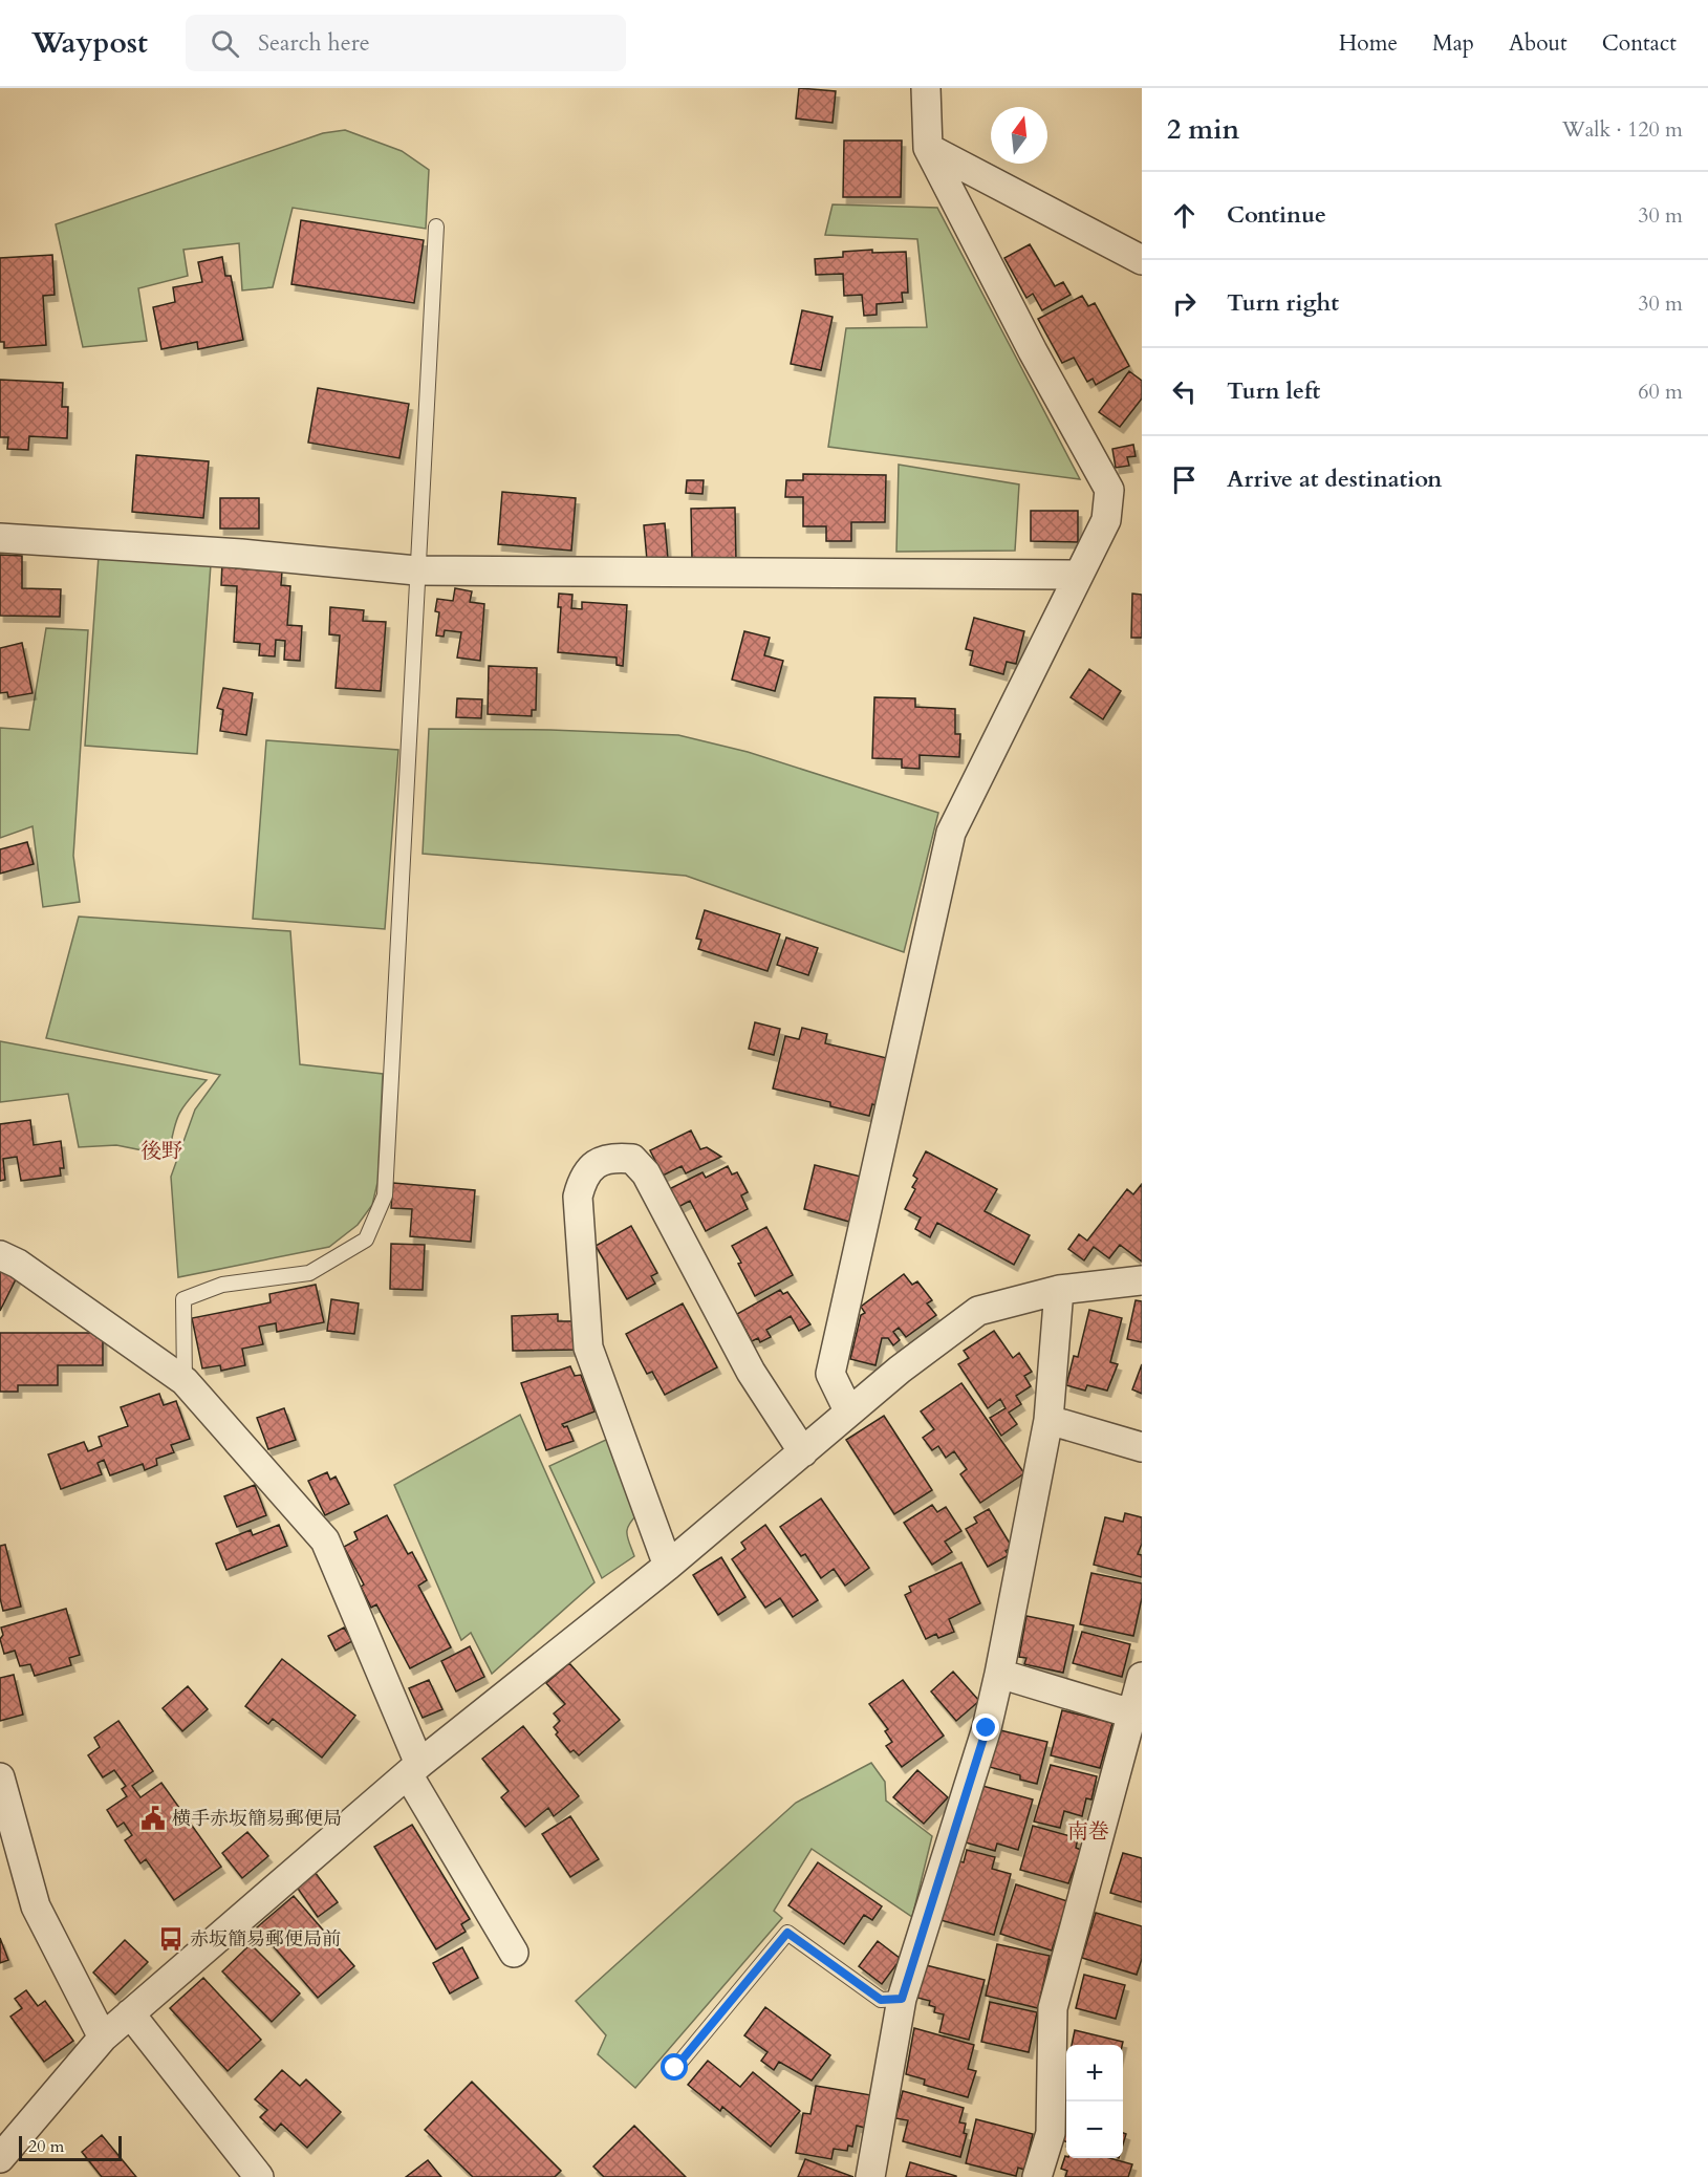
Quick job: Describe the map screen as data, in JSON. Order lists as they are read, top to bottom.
{
  "districts": ["後野", "南巻"],
  "places": {
    "public building": ["横手赤坂簡易郵便局"],
    "bus stop": ["赤坂簡易郵便局前"]
  },
  "scale_bar": "20 m",
  "north": "top",
  "page": {
    "header": "Waypost",
    "search": "Search here",
    "nav": [
      "Home",
      "Map",
      "About",
      "Contact"
    ],
    "heading": ["2 min", "Walk · 120 m"],
    "list": [
      ["Continue", "30 m"],
      ["Turn right", "30 m"],
      ["Turn left", "60 m"],
      "Arrive at destination"
    ],
    "map_buttons": ["+", "−"],
    "scale": "20 m"
  }
}
